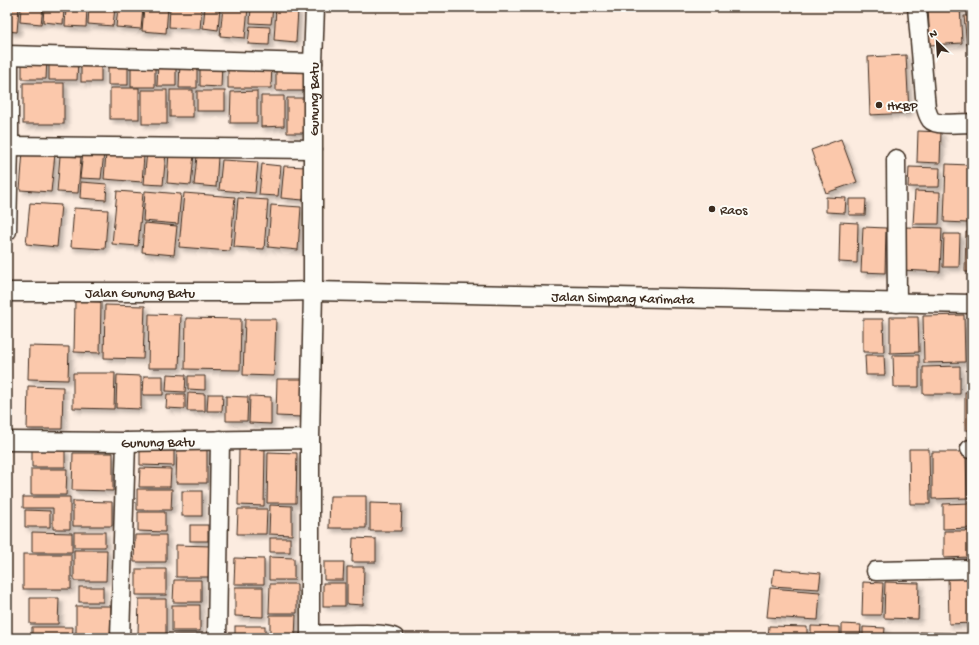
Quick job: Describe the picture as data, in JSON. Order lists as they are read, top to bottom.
{
  "streets": {
    "street": ["Gunung Batu", "Jalan Gunung Batu", "Jalan Simpang Karimata"]
  },
  "crossings": [
    ["Gunung Batu", "Jalan Simpang Karimata"],
    ["Jalan Gunung Batu", "Jalan Simpang Karimata"]
  ],
  "places": ["HKBP", "Raos"],
  "north": "top left"
}
